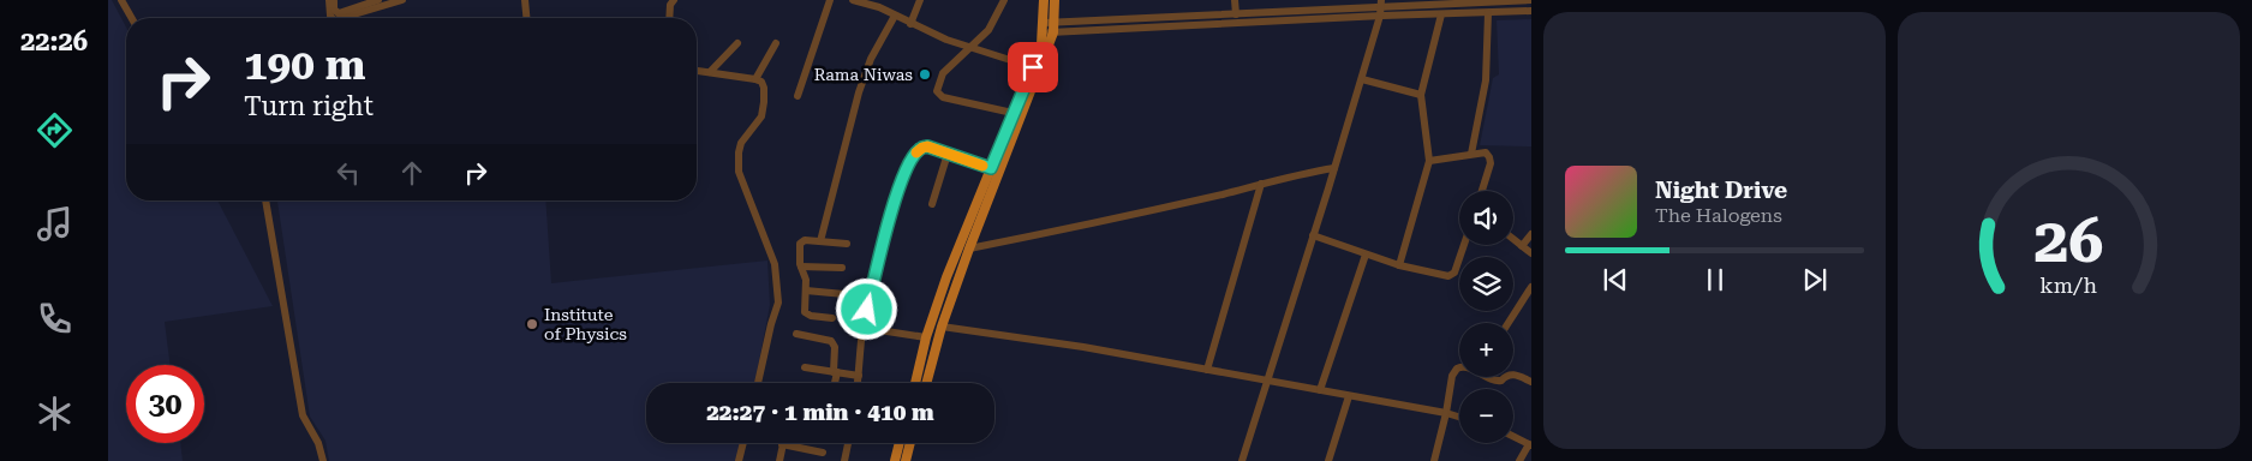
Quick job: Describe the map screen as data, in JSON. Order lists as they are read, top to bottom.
{
  "places": ["Rama Niwas", "Institute of Physics"],
  "page": {
    "tabs": "22:26",
    "turn": ["190 m", "Turn right"],
    "song": ["Night Drive", "The Halogens"],
    "map_buttons": ["+", "−"],
    "limit": "30",
    "trip": "22:27 · 1 min · 410 m",
    "gauge": ["26", "km/h"]
  }
}
